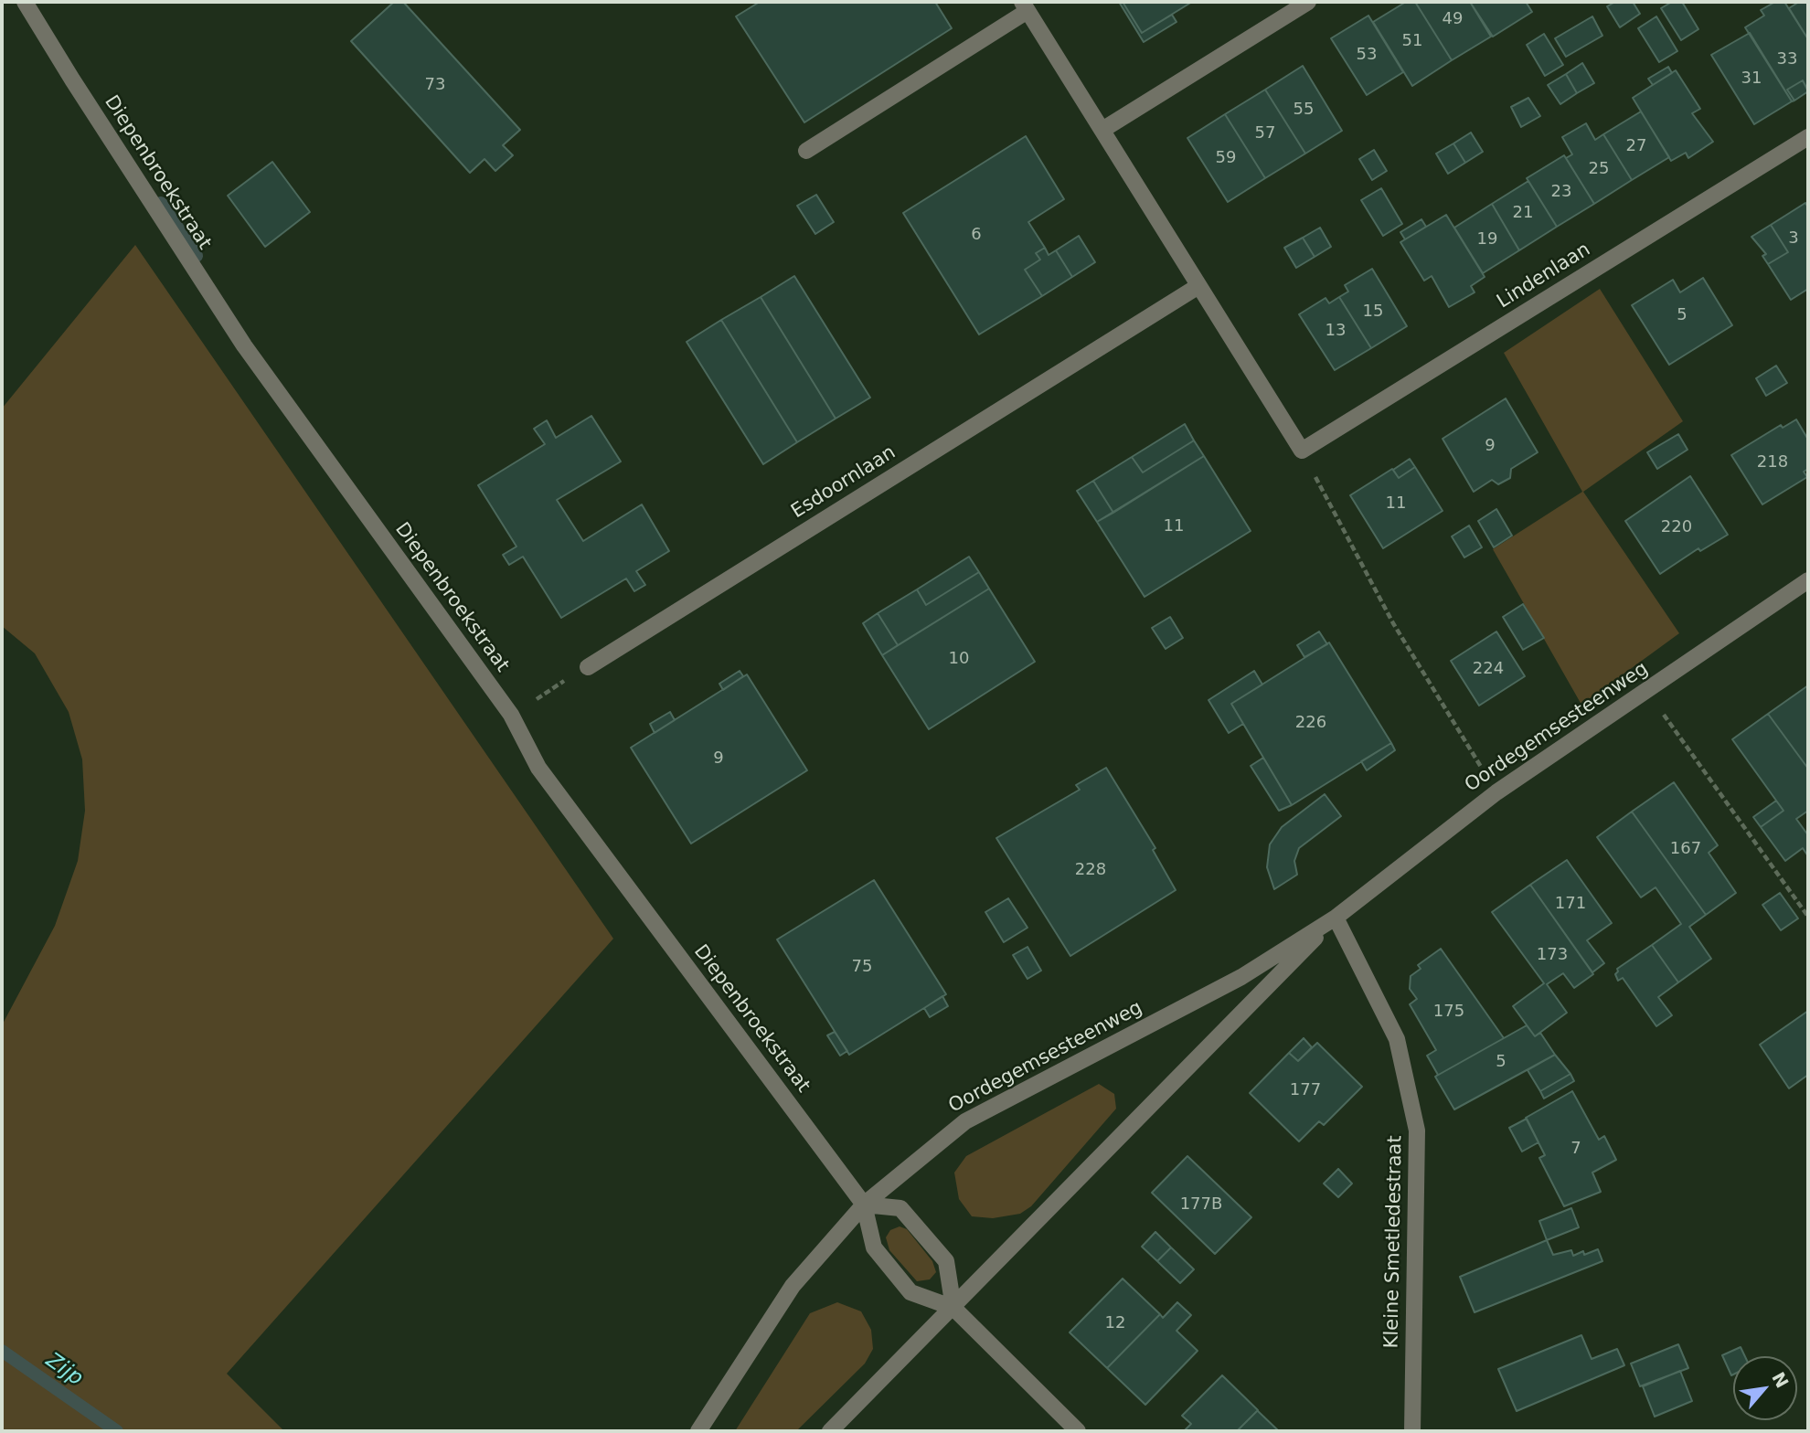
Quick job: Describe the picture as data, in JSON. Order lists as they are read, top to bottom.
{
  "streets": {
    "street": [
      "Diepenbroekstraat",
      "Lindenlaan",
      "Esdoornlaan",
      "Oordegemsesteenweg",
      "Kleine Smetledestraat"
    ]
  },
  "crossings": [
    ["Diepenbroekstraat", "Oordegemsesteenweg"],
    ["Oordegemsesteenweg", "Kleine Smetledestraat"]
  ],
  "water": ["Zijp"],
  "house_numbers": [
    "49",
    "51",
    "53",
    "33",
    "31",
    "73",
    "55",
    "57",
    "27",
    "59",
    "25",
    "23",
    "21",
    "6",
    "3",
    "19",
    "15",
    "5",
    "13",
    "9",
    "218",
    "11",
    "11",
    "220",
    "10",
    "224",
    "226",
    "9",
    "167",
    "228",
    "171",
    "173",
    "75",
    "175",
    "5",
    "177",
    "7",
    "177B",
    "12"
  ],
  "north": "top right"
}
